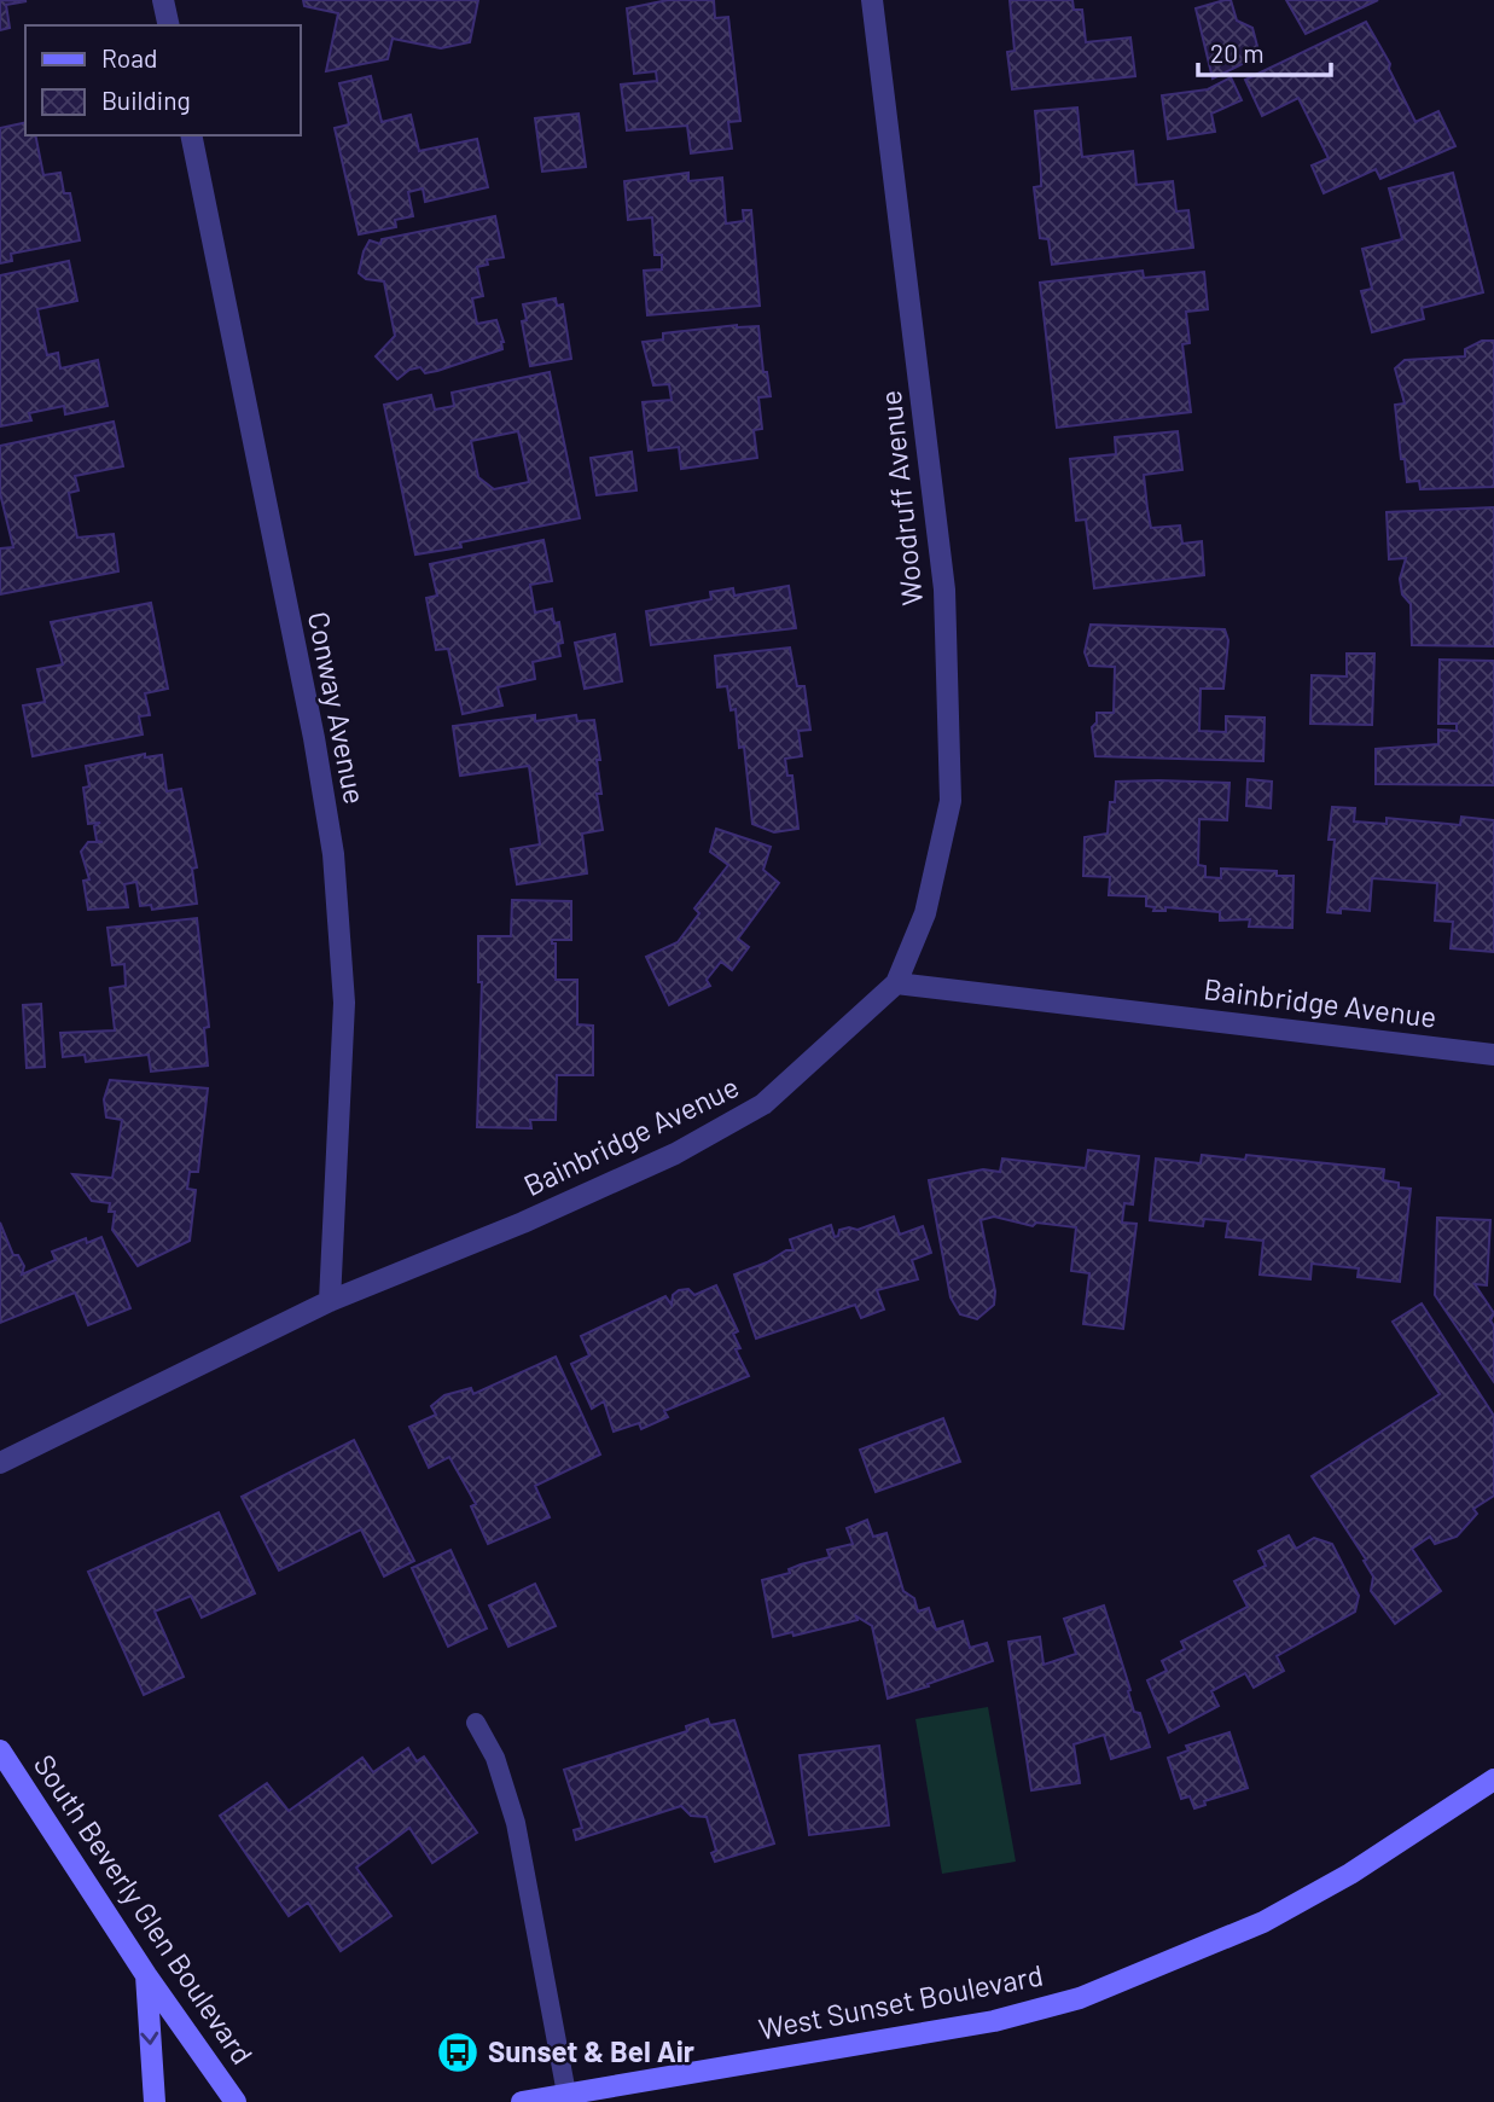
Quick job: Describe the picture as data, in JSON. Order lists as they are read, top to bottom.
{
  "streets": {
    "main road": ["South Beverly Glen Boulevard", "West Sunset Boulevard"],
    "street": ["Woodruff Avenue", "Conway Avenue", "Bainbridge Avenue"]
  },
  "crossings": [
    ["Woodruff Avenue", "Bainbridge Avenue"],
    ["Conway Avenue", "Bainbridge Avenue"]
  ],
  "places": {
    "bus stop": ["Sunset & Bel Air"]
  },
  "legend": ["Road", "Building"],
  "scale_bar": "20 m"
}
